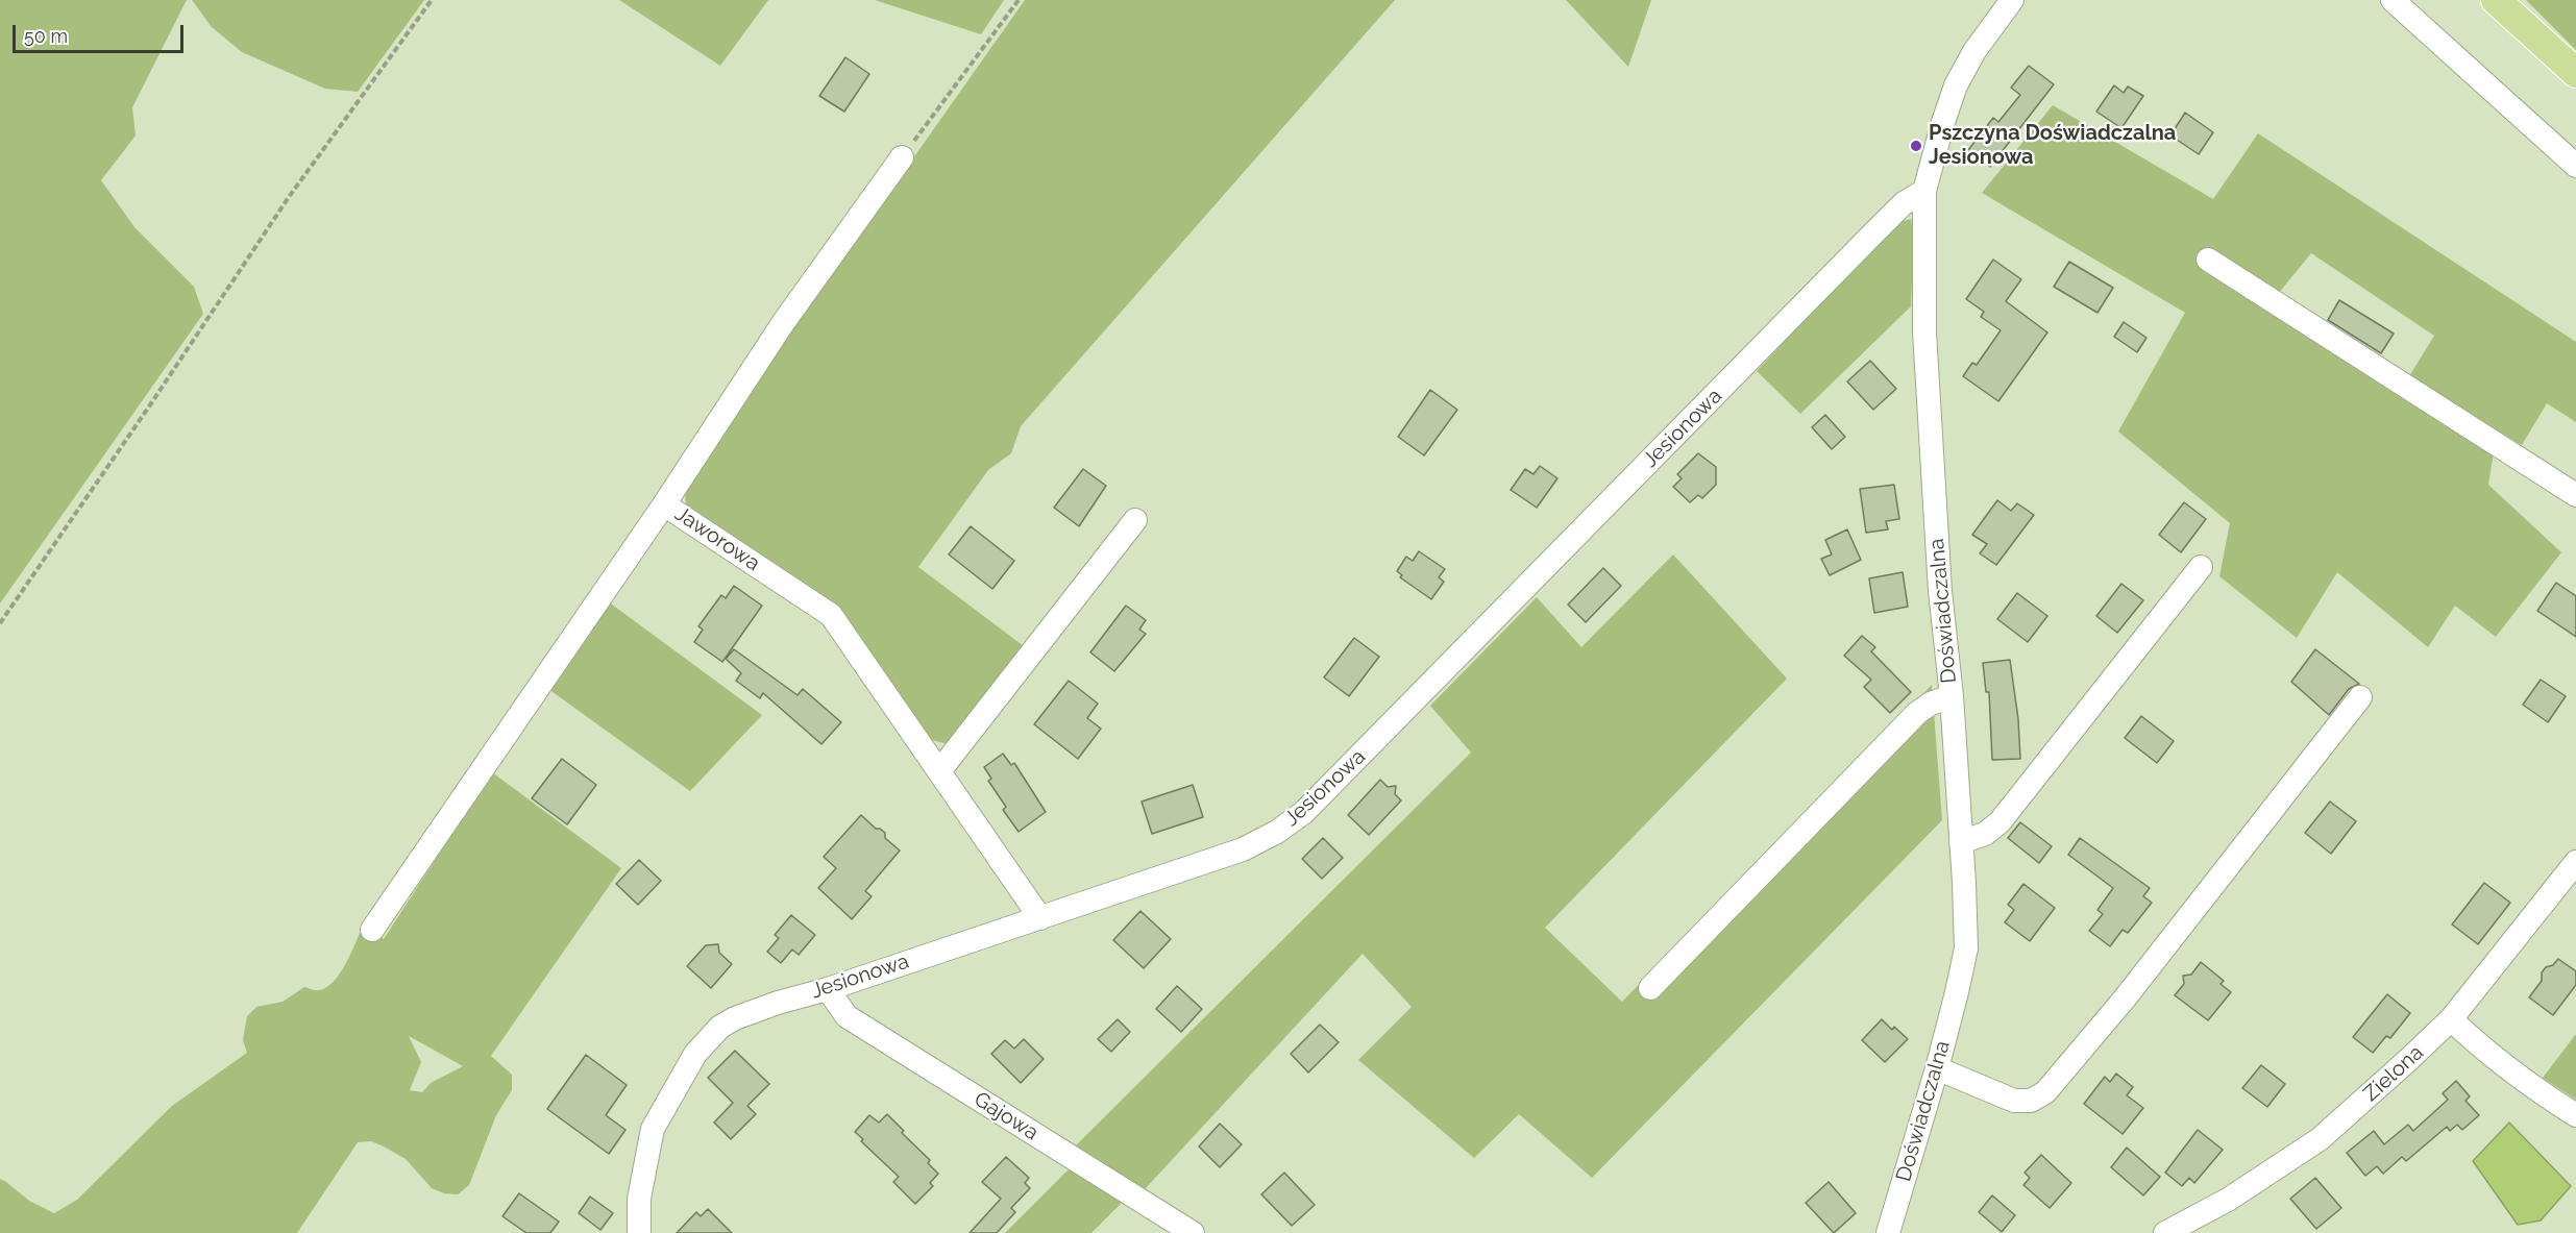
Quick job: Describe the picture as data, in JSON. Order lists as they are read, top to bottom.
{
  "streets": {
    "street": [
      "Jesionowa",
      "Jaworowa",
      "Doświadczalna",
      "Zielona",
      "Gajowa"
    ]
  },
  "crossings": [
    ["Jesionowa", "Jaworowa"],
    ["Jesionowa", "Doświadczalna"],
    ["Jesionowa", "Gajowa"]
  ],
  "places": ["Pszczyna Doświadczalna Jesionowa"],
  "scale_bar": "50 m"
}
